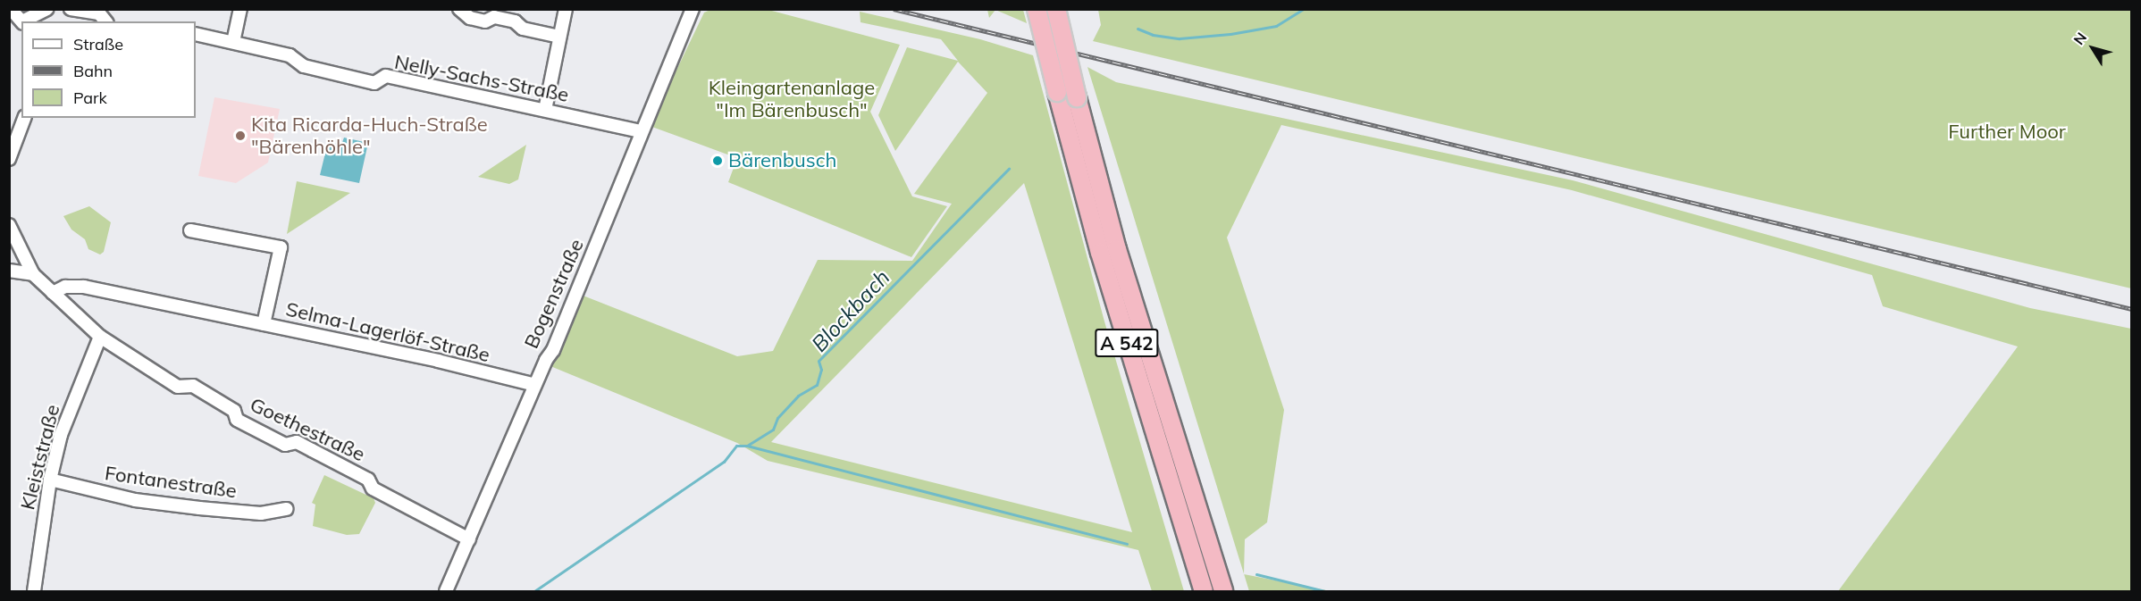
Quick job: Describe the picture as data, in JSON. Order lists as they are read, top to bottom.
{
  "streets": {
    "highway": ["A 542"],
    "street": [
      "Nelly-Sachs-Straße",
      "Bogenstraße",
      "Selma-Lagerlöf-Straße",
      "Goethestraße",
      "Kleiststraße",
      "Fontanestraße"
    ]
  },
  "crossings": [
    ["Nelly-Sachs-Straße", "Bogenstraße"],
    ["Bogenstraße", "Selma-Lagerlöf-Straße"],
    ["Bogenstraße", "Goethestraße"],
    ["Selma-Lagerlöf-Straße", "Goethestraße"],
    ["Goethestraße", "Kleiststraße"],
    ["Kleiststraße", "Fontanestraße"]
  ],
  "water": ["Blockbach"],
  "parks": ["Kleingartenanlage \"Im Bärenbusch\"", "Further Moor"],
  "places": ["Kita Ricarda-Huch-Straße \"Bärenhöhle\"", "Bärenbusch"],
  "legend": ["Straße", "Bahn", "Park"],
  "north": "top left"
}
